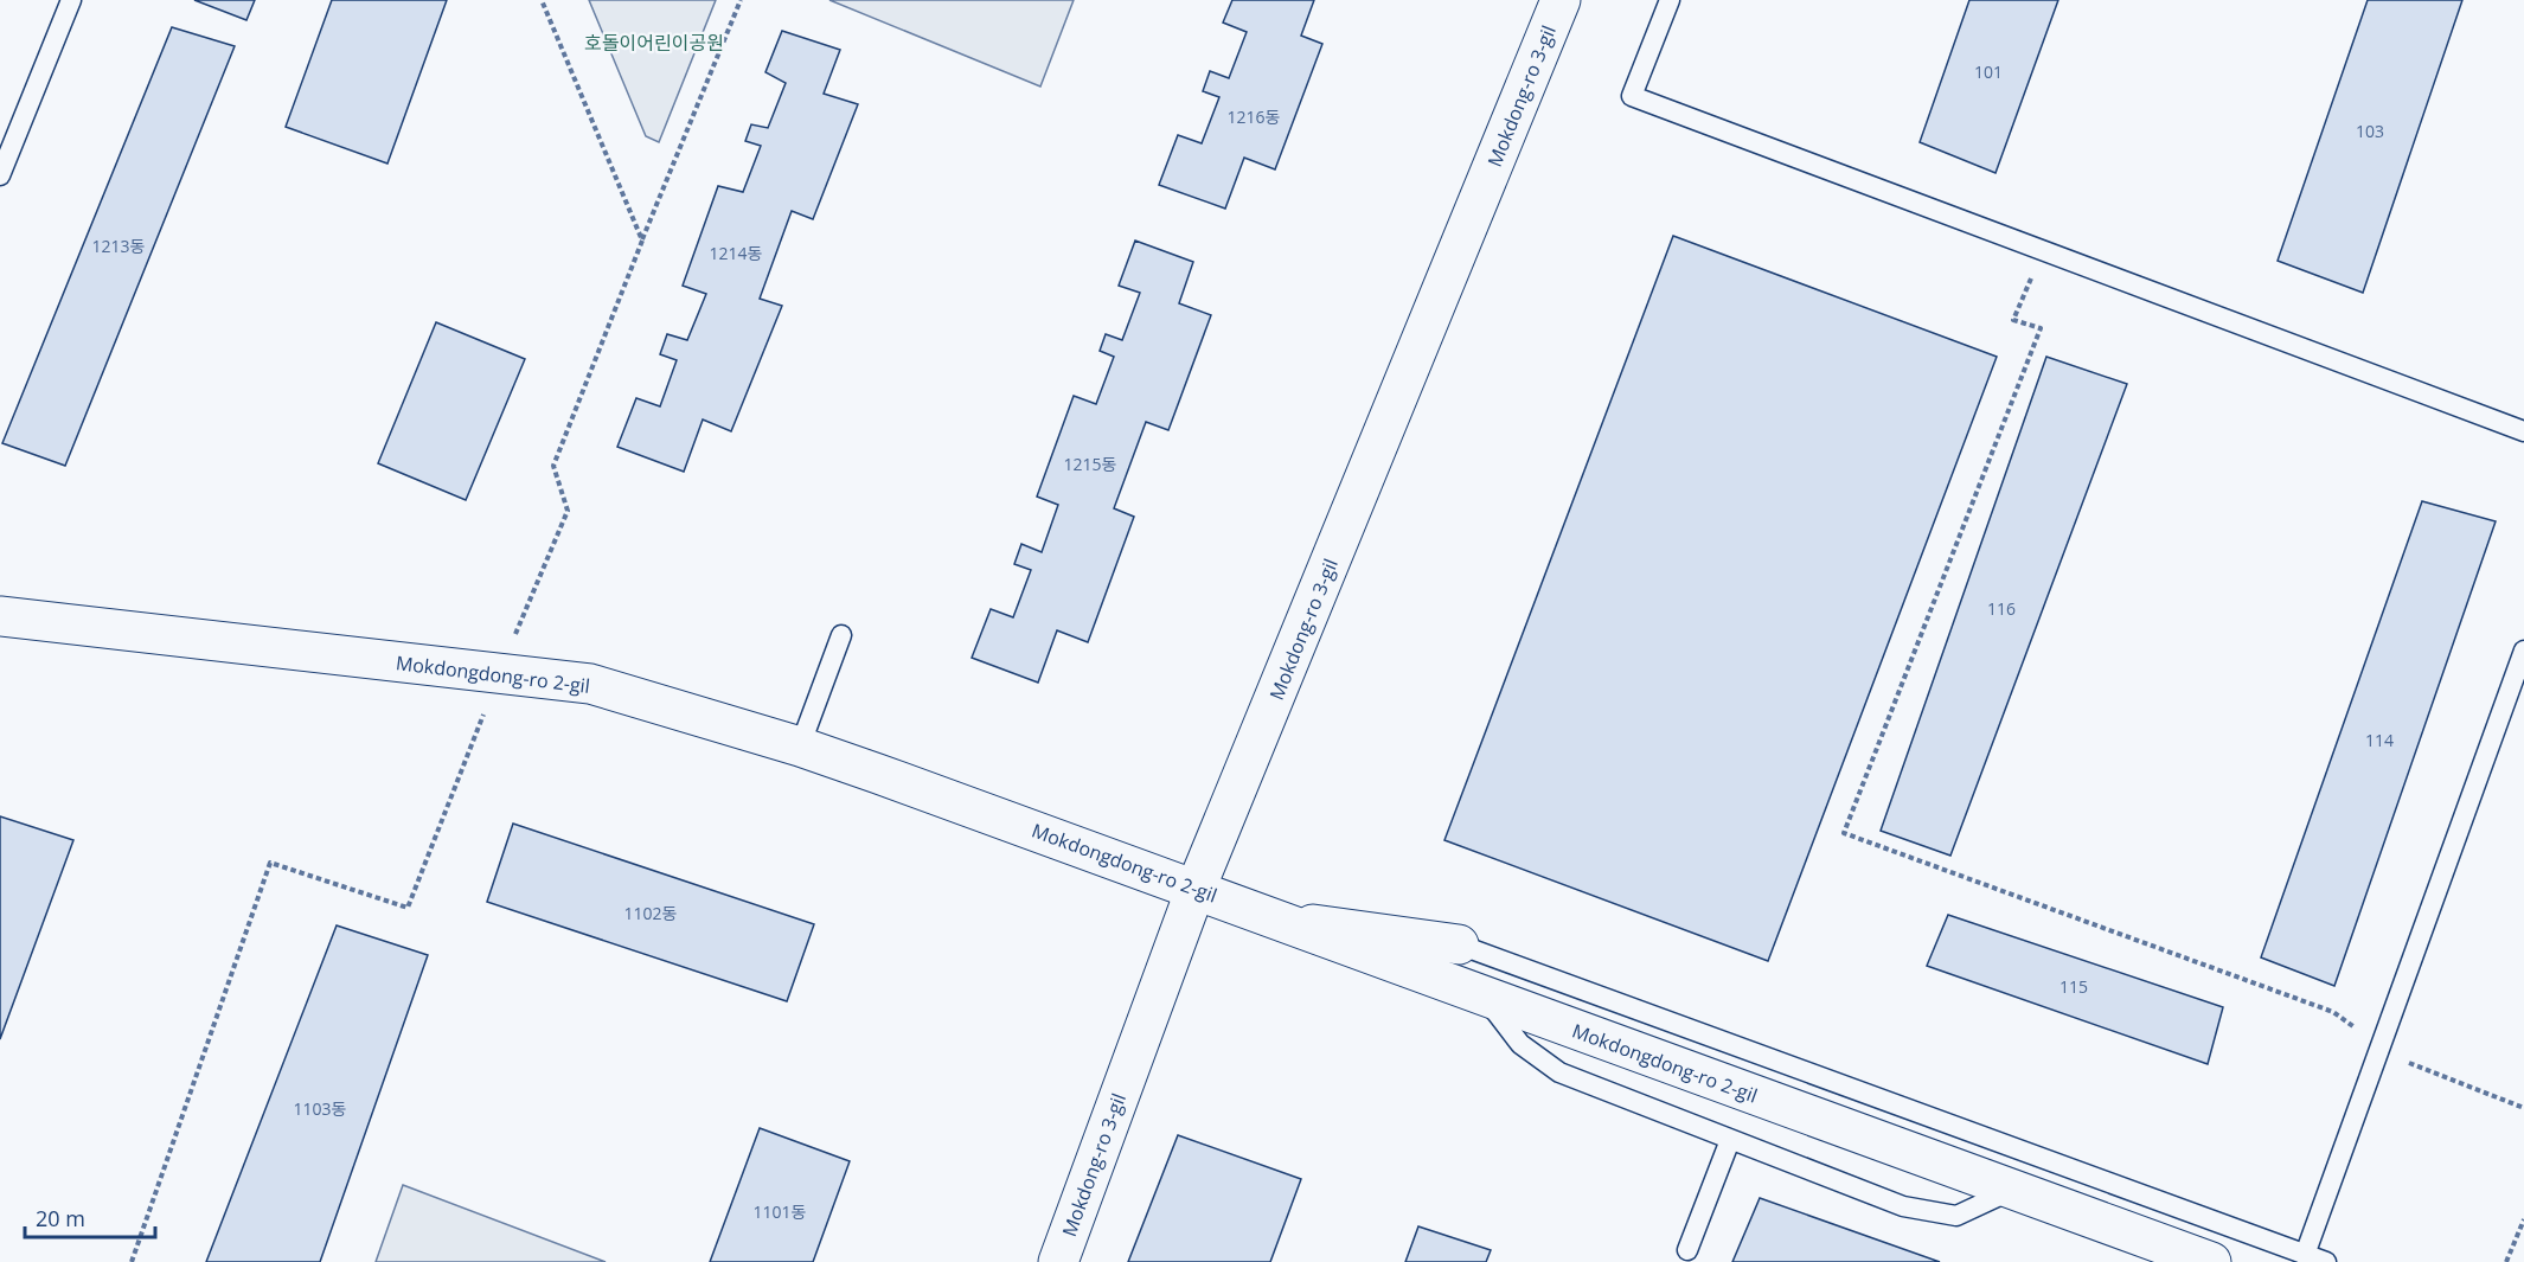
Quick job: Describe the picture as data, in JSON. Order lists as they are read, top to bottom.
{
  "streets": {
    "street": ["Mokdong-ro 3-gil", "Mokdongdong-ro 2-gil"]
  },
  "crossings": [
    ["Mokdong-ro 3-gil", "Mokdongdong-ro 2-gil"]
  ],
  "parks": ["호돌이어린이공원"],
  "house_numbers": [
    "101",
    "1216동",
    "103",
    "1213동",
    "1214동",
    "1215동",
    "116",
    "114",
    "1102동",
    "115",
    "1103동",
    "1101동"
  ],
  "scale_bar": "20 m"
}
